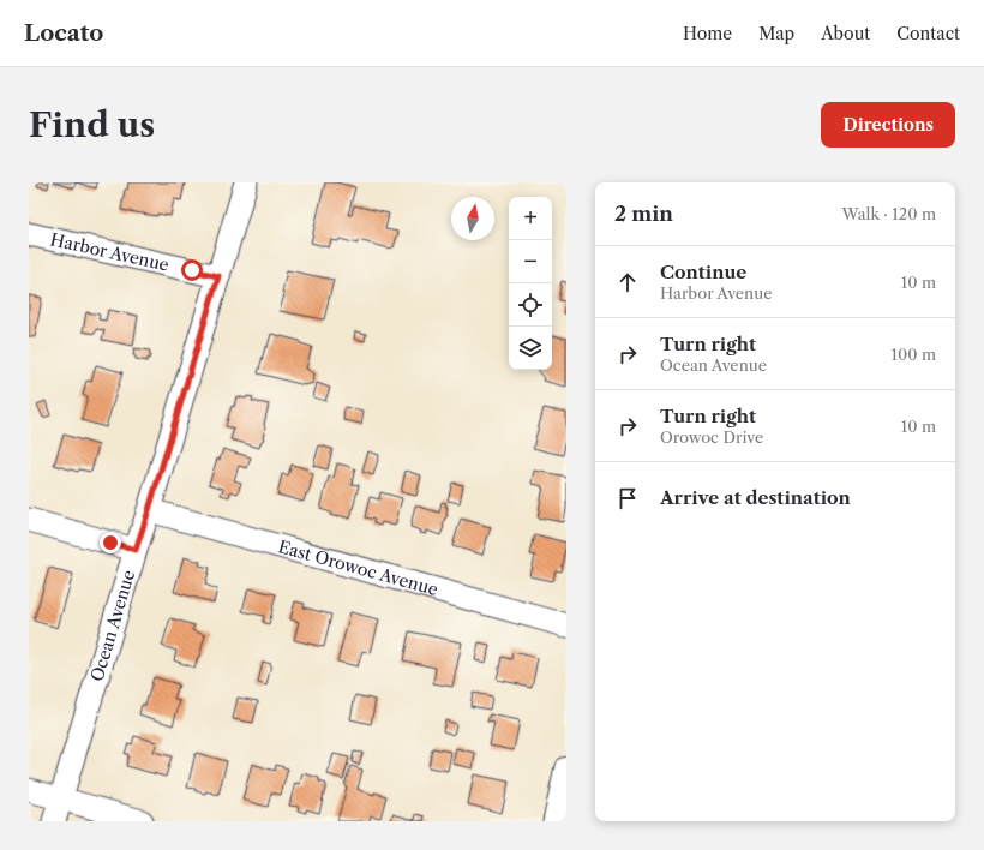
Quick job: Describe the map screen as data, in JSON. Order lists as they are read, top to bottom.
{
  "streets": {
    "street": ["Harbor Avenue", "East Orowoc Avenue", "Ocean Avenue"]
  },
  "crossings": [
    ["Harbor Avenue", "Ocean Avenue"],
    ["East Orowoc Avenue", "Ocean Avenue"]
  ],
  "north": "top",
  "page": {
    "header": "Locato",
    "nav": [
      "Home",
      "Map",
      "About",
      "Contact"
    ],
    "buttons": "Directions",
    "title": "Find us",
    "heading": ["2 min", "Walk · 120 m"],
    "map_buttons": ["+", "−"],
    "list": [
      ["Continue", "Harbor Avenue", "10 m"],
      ["Turn right", "Ocean Avenue", "100 m"],
      ["Turn right", "Orowoc Drive", "10 m"],
      "Arrive at destination"
    ]
  }
}
